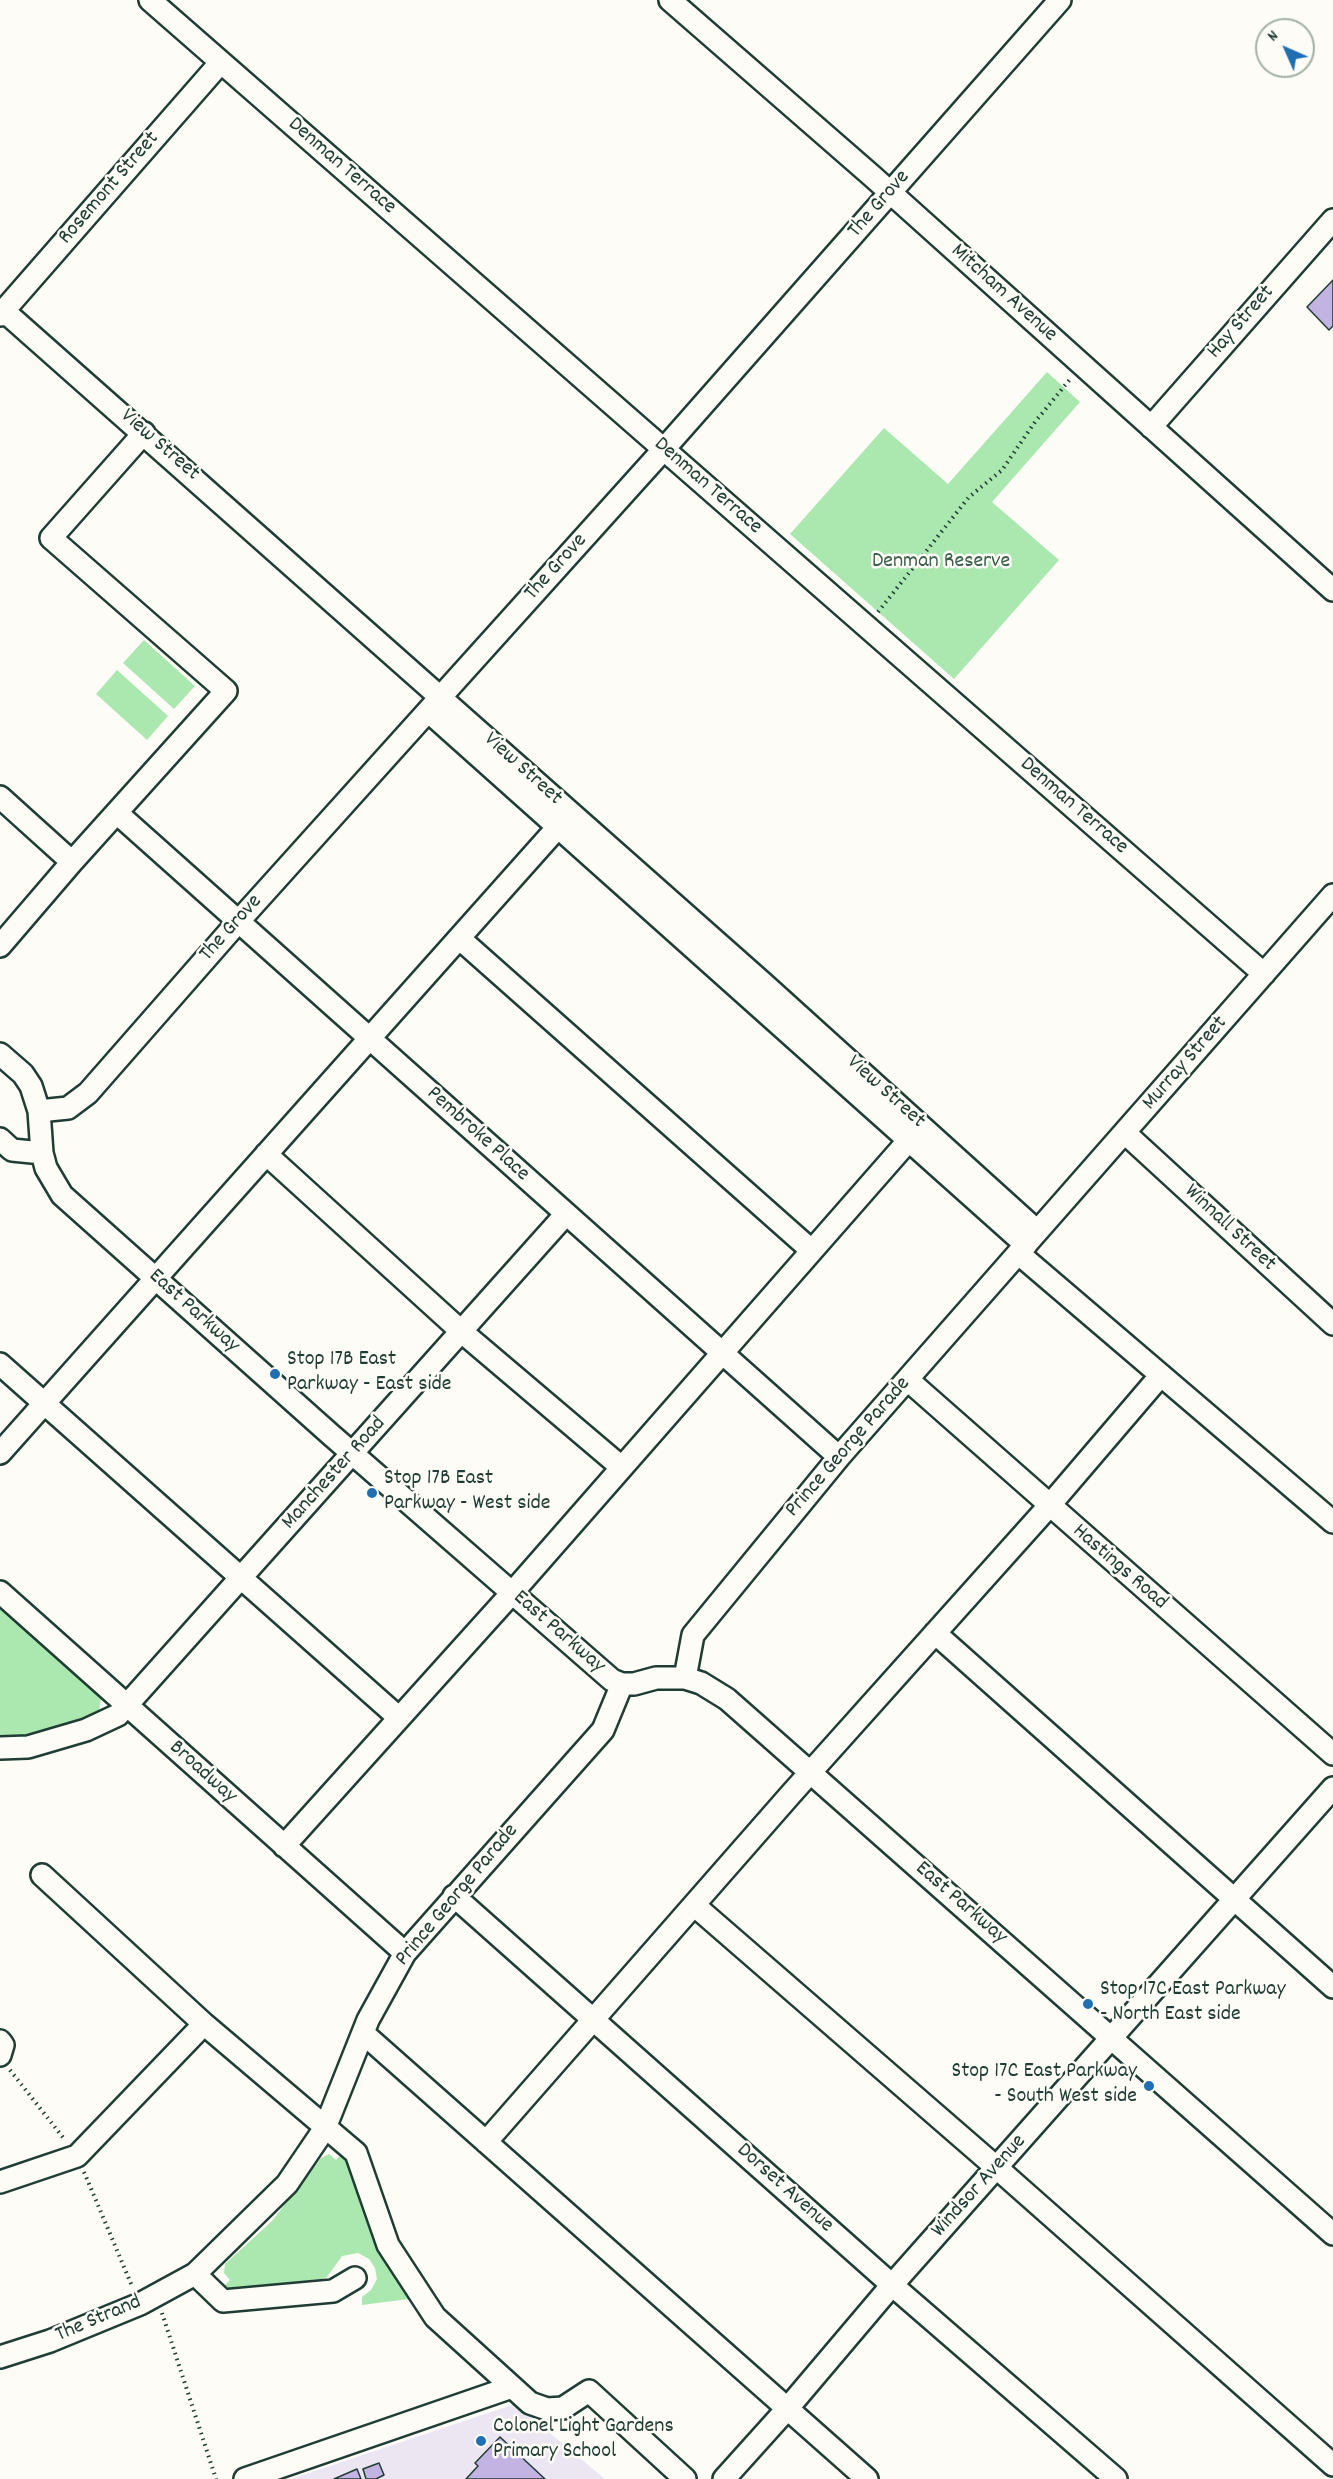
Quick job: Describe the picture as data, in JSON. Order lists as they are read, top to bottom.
{
  "streets": {
    "street": [
      "Denman Terrace",
      "Rosemont Street",
      "The Grove",
      "Mitcham Avenue",
      "Hay Street",
      "View Street",
      "Murray Street",
      "Pembroke Place",
      "Winnall Street",
      "East Parkway",
      "Prince George Parade",
      "Manchester Road",
      "Hastings Road",
      "Broadway",
      "Windsor Avenue",
      "Dorset Avenue",
      "The Strand"
    ]
  },
  "crossings": [
    ["Denman Terrace", "Rosemont Street"],
    ["Denman Terrace", "The Grove"],
    ["Denman Terrace", "Murray Street"],
    ["Rosemont Street", "View Street"],
    ["The Grove", "Mitcham Avenue"],
    ["The Grove", "View Street"],
    ["The Grove", "Pembroke Place"],
    ["The Grove", "East Parkway"],
    ["Mitcham Avenue", "Hay Street"],
    ["View Street", "Murray Street"],
    ["View Street", "Prince George Parade"],
    ["Murray Street", "Winnall Street"],
    ["Murray Street", "Prince George Parade"],
    ["Pembroke Place", "Prince George Parade"],
    ["Pembroke Place", "Manchester Road"],
    ["East Parkway", "Prince George Parade"],
    ["East Parkway", "Manchester Road"],
    ["East Parkway", "Windsor Avenue"],
    ["Prince George Parade", "Hastings Road"],
    ["Prince George Parade", "Broadway"],
    ["Prince George Parade", "Dorset Avenue"],
    ["Prince George Parade", "The Strand"],
    ["Manchester Road", "Broadway"],
    ["Windsor Avenue", "Dorset Avenue"]
  ],
  "parks": ["Denman Reserve"],
  "places": [
    "Stop 17B East Parkway - East side",
    "Stop 17B East Parkway - West side",
    "Stop 17C East Parkway - North East side",
    "Stop 17C East Parkway - South West side",
    "Colonel Light Gardens Primary School"
  ],
  "north": "top left"
}
